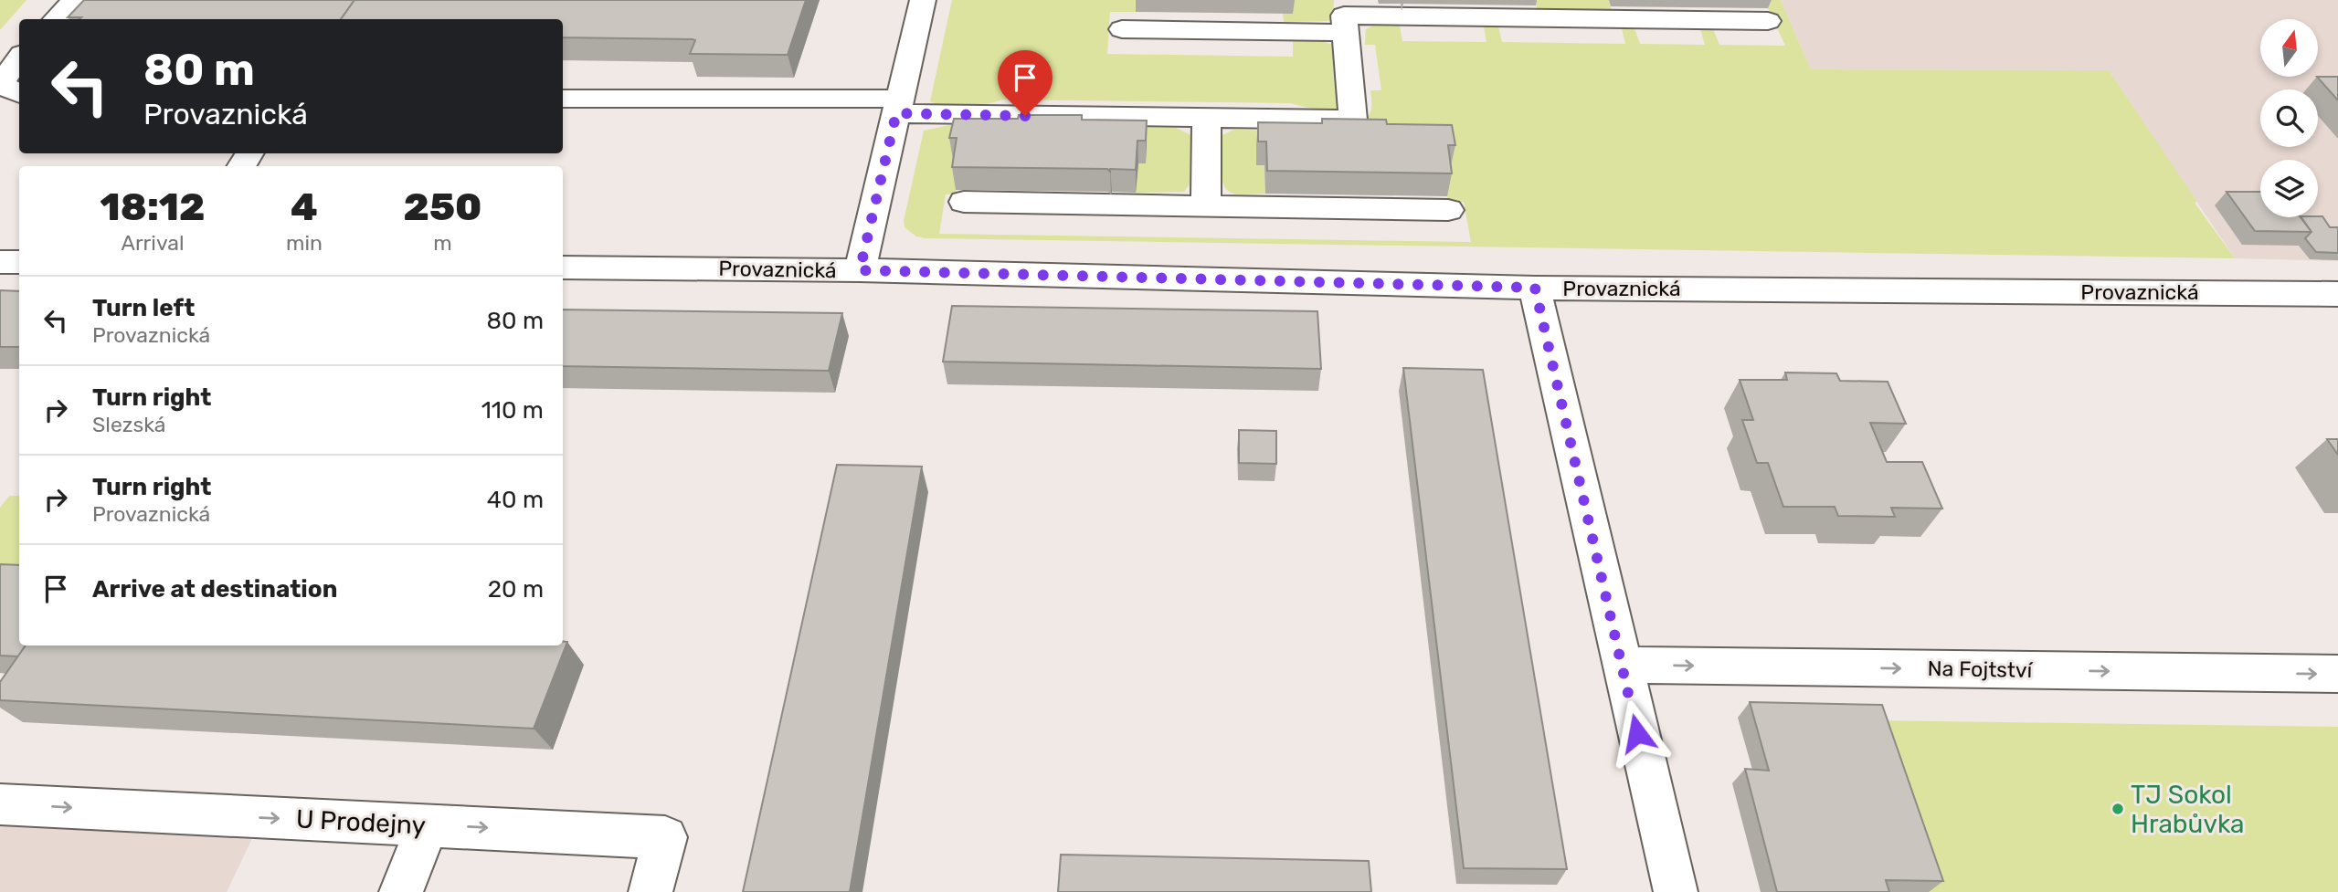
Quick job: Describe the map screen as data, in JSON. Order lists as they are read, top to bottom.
{
  "streets": {
    "street": ["Provaznická", "Na Fojtství", "U Prodejny"]
  },
  "one_way": ["Na Fojtství", "U Prodejny"],
  "places": ["TJ Sokol Hrabůvka"],
  "north": "top",
  "page": {
    "turn": ["80 m", "Provaznická"],
    "eta": [
      "18:12",
      "Arrival",
      "4",
      "min",
      "250",
      "m"
    ],
    "list": [
      {
        "name": "Turn left",
        "note": "Provaznická",
        "value": "80 m"
      },
      {
        "name": "Turn right",
        "note": "Slezská",
        "value": "110 m"
      },
      {
        "name": "Turn right",
        "note": "Provaznická",
        "value": "40 m"
      },
      {
        "name": "Arrive at destination",
        "value": "20 m"
      }
    ]
  }
}
